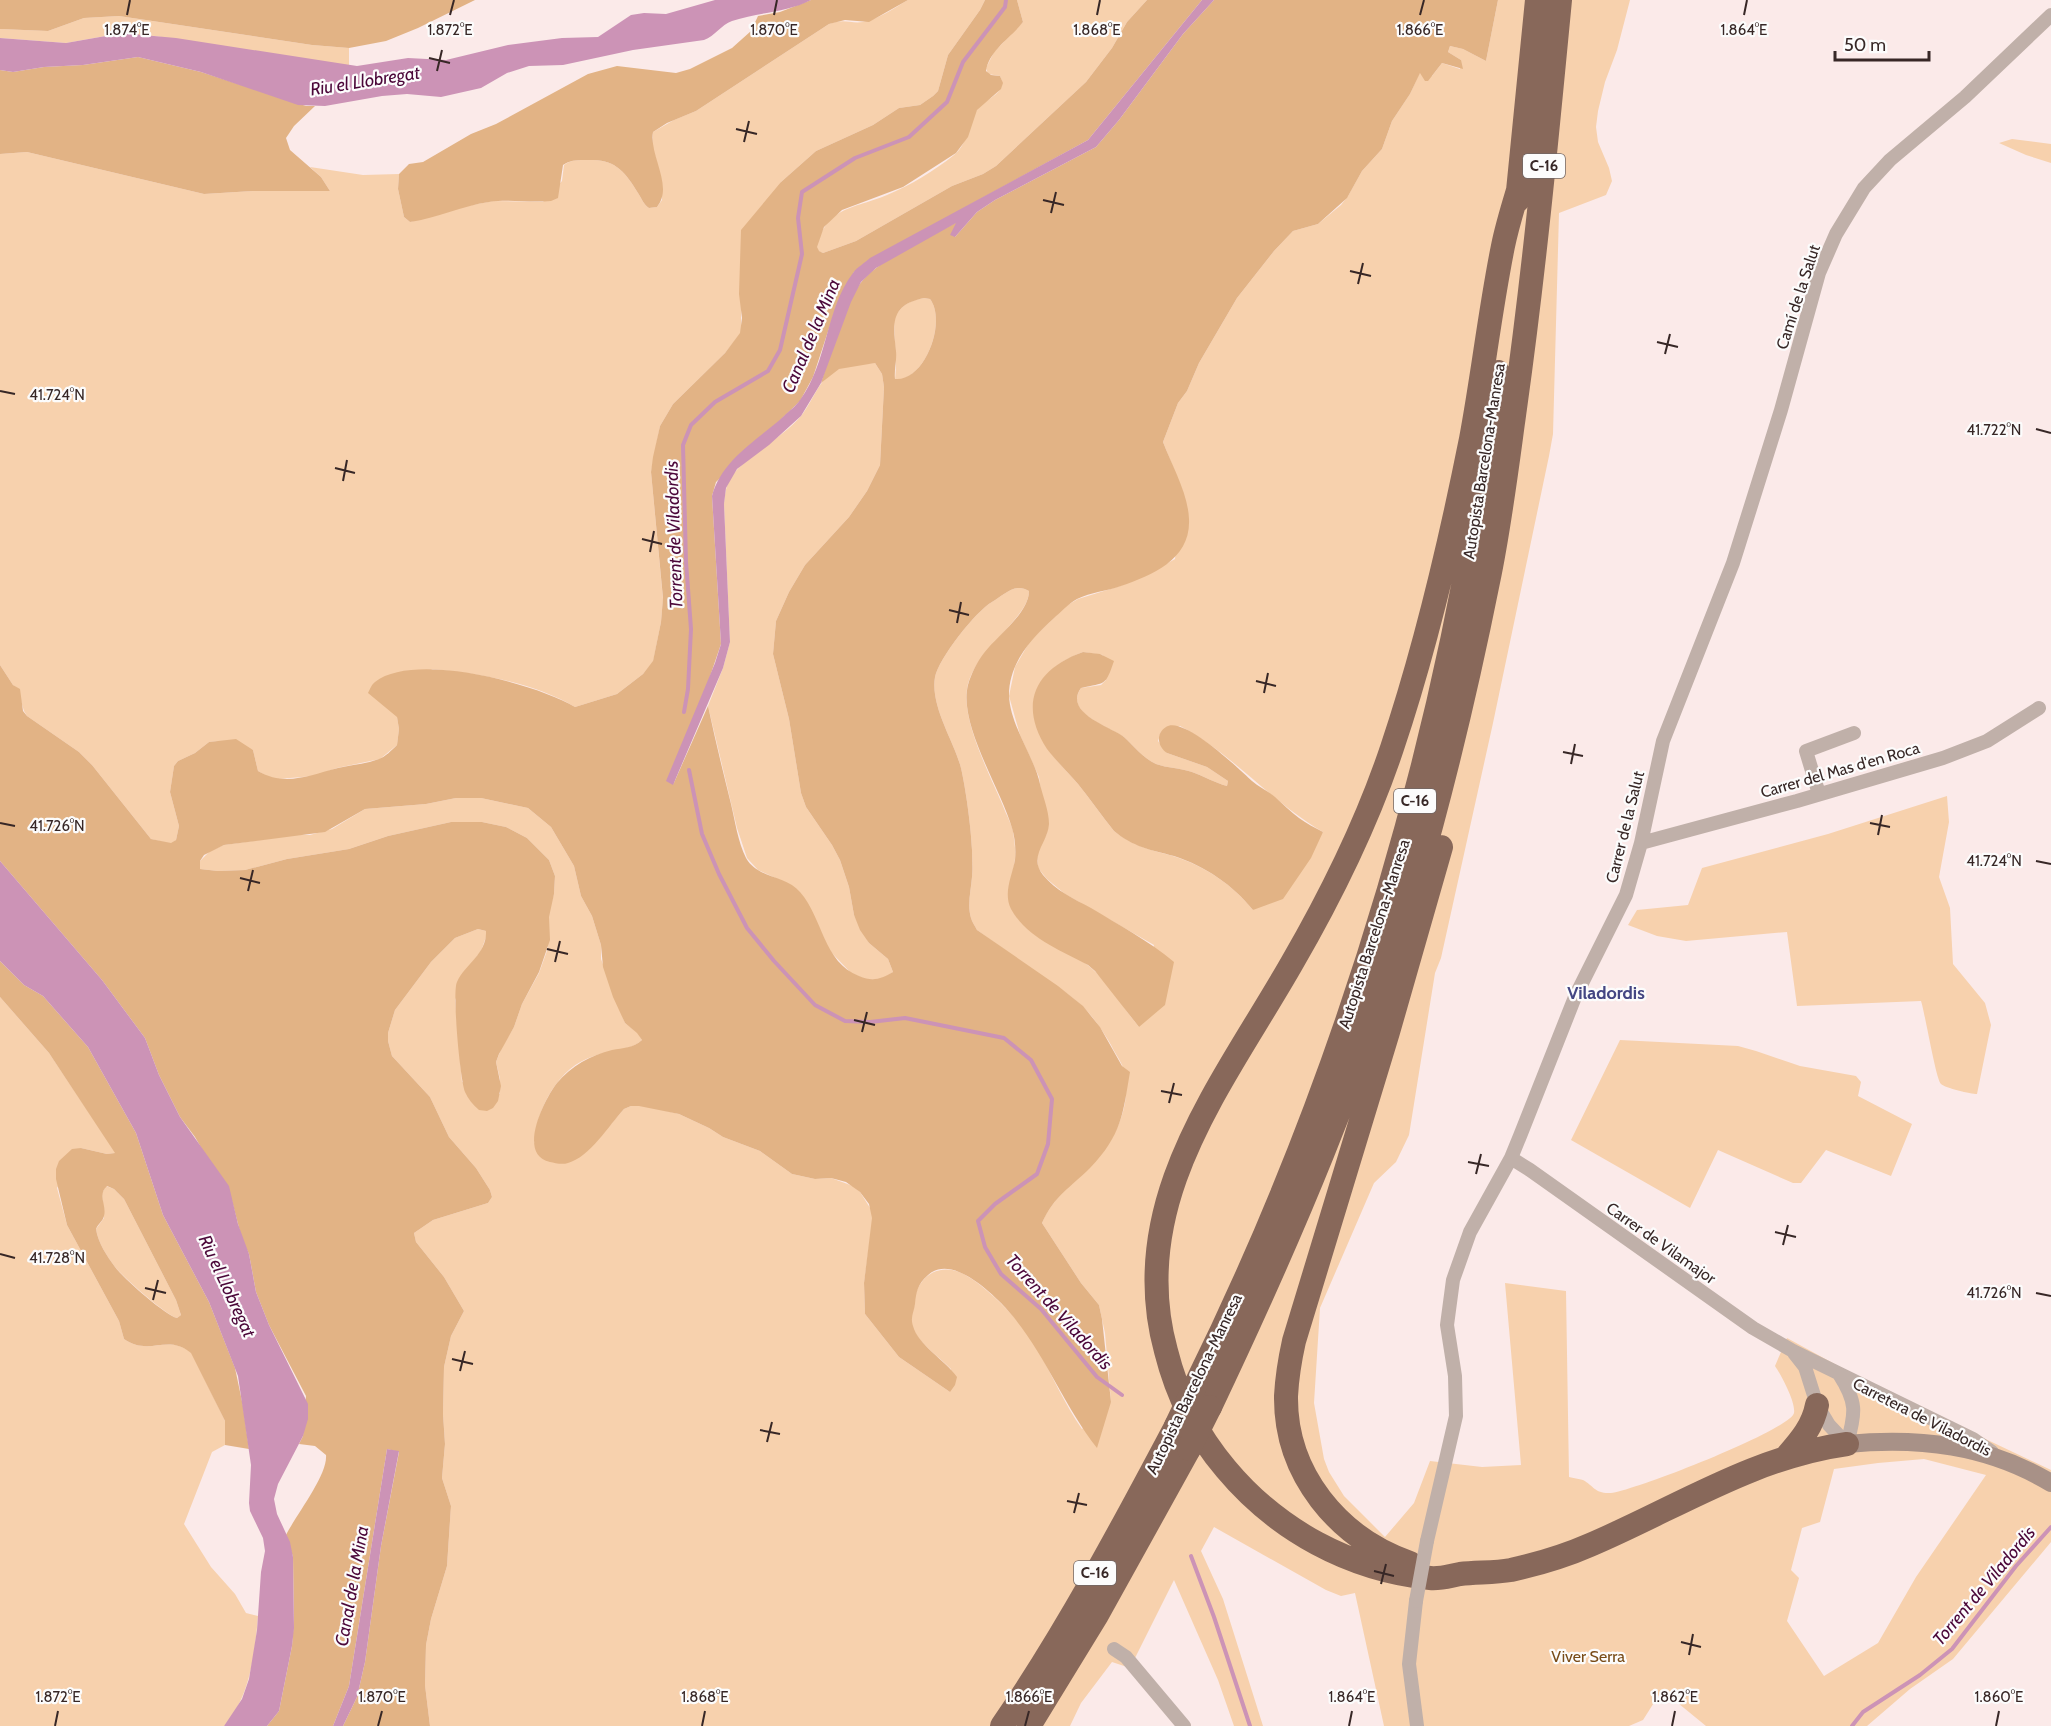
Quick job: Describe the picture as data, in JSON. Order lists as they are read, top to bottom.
{
  "streets": {
    "highway": ["C-16", "Autopista Barcelona-Manresa"],
    "street": [
      "Camí de la Salut",
      "Carrer del Mas d'en Roca",
      "Carrer de la Salut",
      "Carrer de Vilamajor",
      "Carretera de Viladordis"
    ]
  },
  "crossings": [
    ["Camí de la Salut", "Carrer de la Salut"],
    ["Carrer del Mas d'en Roca", "Carrer de la Salut"],
    ["Carrer de la Salut", "Carrer de Vilamajor"],
    ["Carrer de Vilamajor", "Carretera de Viladordis"]
  ],
  "districts": ["Viladordis"],
  "water": ["Riu el Llobregat", "Canal de la Mina", "Torrent de Viladordis"],
  "parks": ["Viver Serra"],
  "scale_bar": "50 m",
  "coordinates": [
    "1.874°E",
    "1.872°E",
    "1.870°E",
    "1.868°E",
    "1.866°E",
    "1.864°E",
    "41.724°N",
    "41.722°N",
    "41.726°N",
    "41.728°N",
    "1.862°E",
    "1.860°E"
  ]
}
